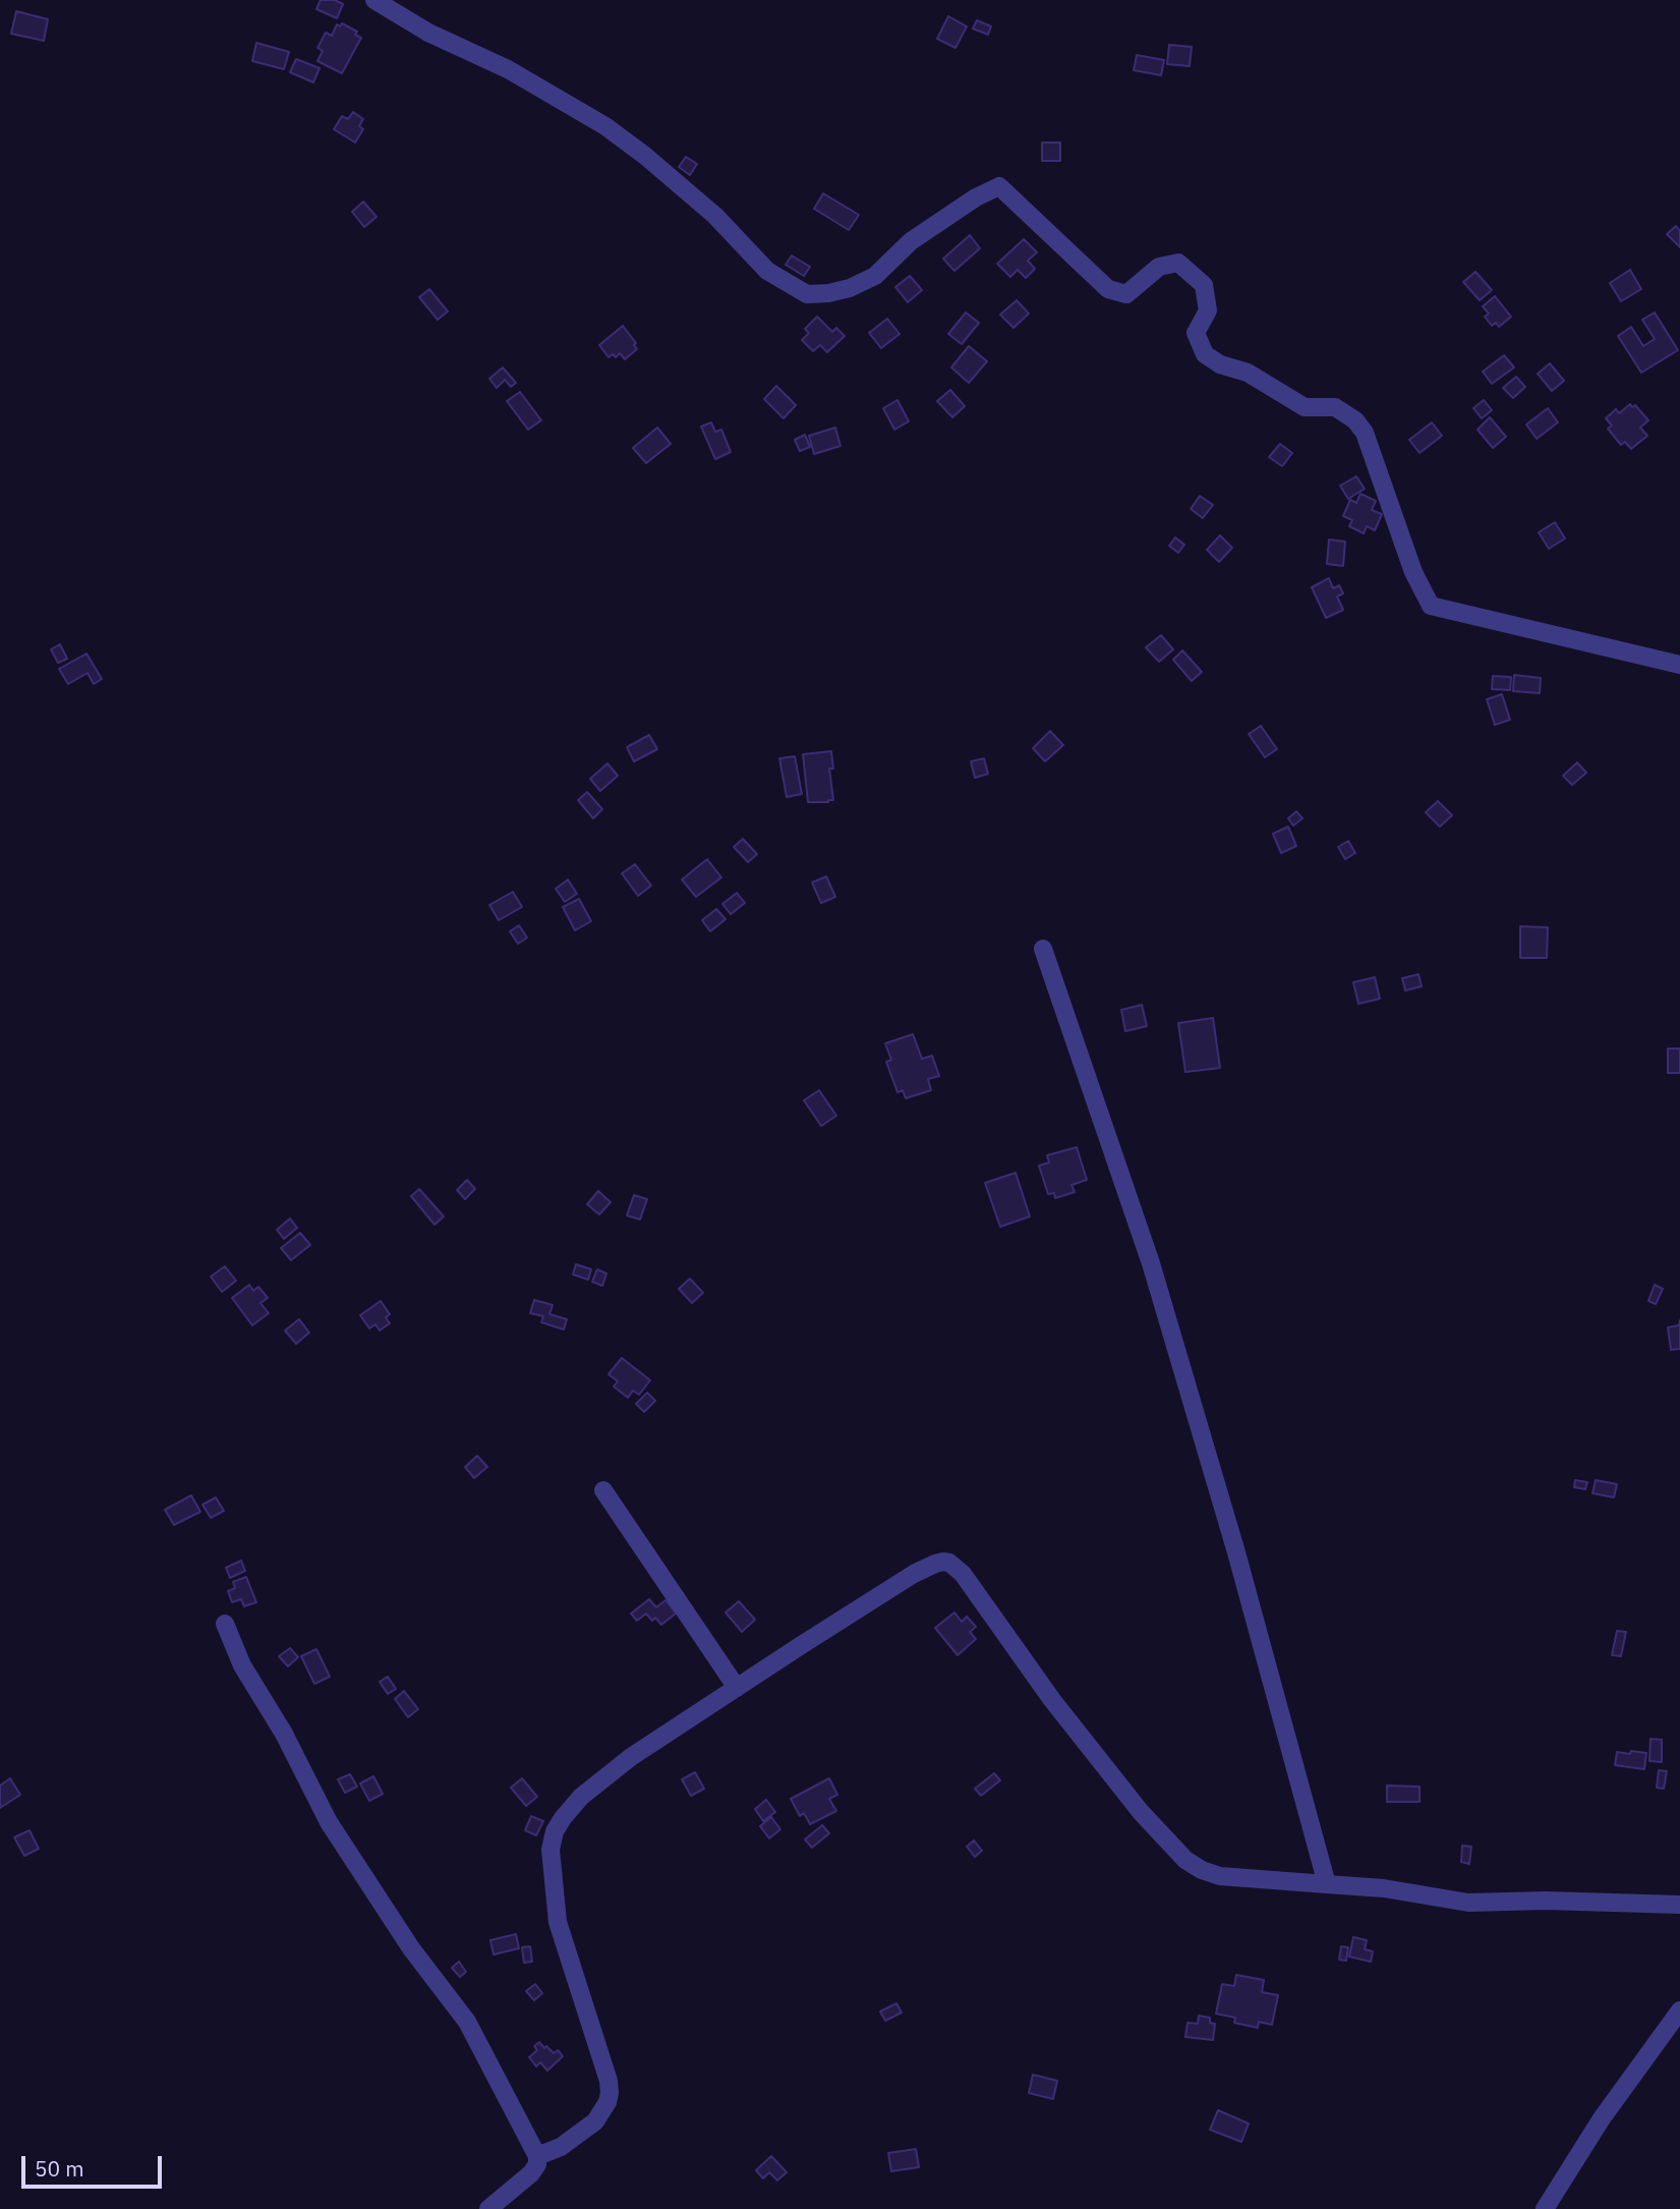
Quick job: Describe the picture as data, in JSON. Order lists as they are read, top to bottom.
{
  "scale_bar": "50 m"
}
